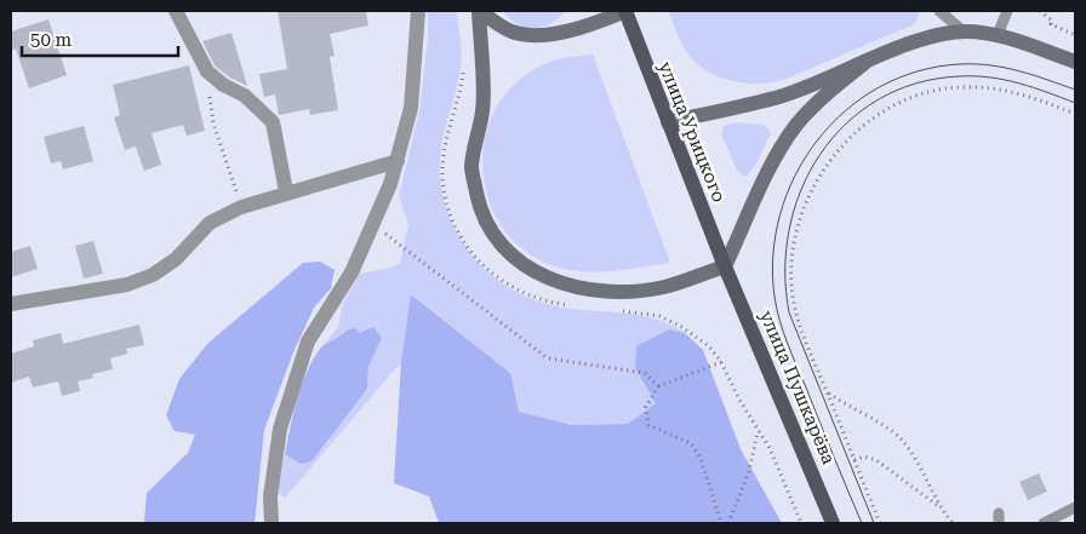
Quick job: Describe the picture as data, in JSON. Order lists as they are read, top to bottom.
{
  "streets": {
    "main road": ["улица Урицкого", "улица Пушкарёва"]
  },
  "crossings": [
    ["улица Урицкого", "улица Пушкарёва"]
  ],
  "scale_bar": "50 m"
}
